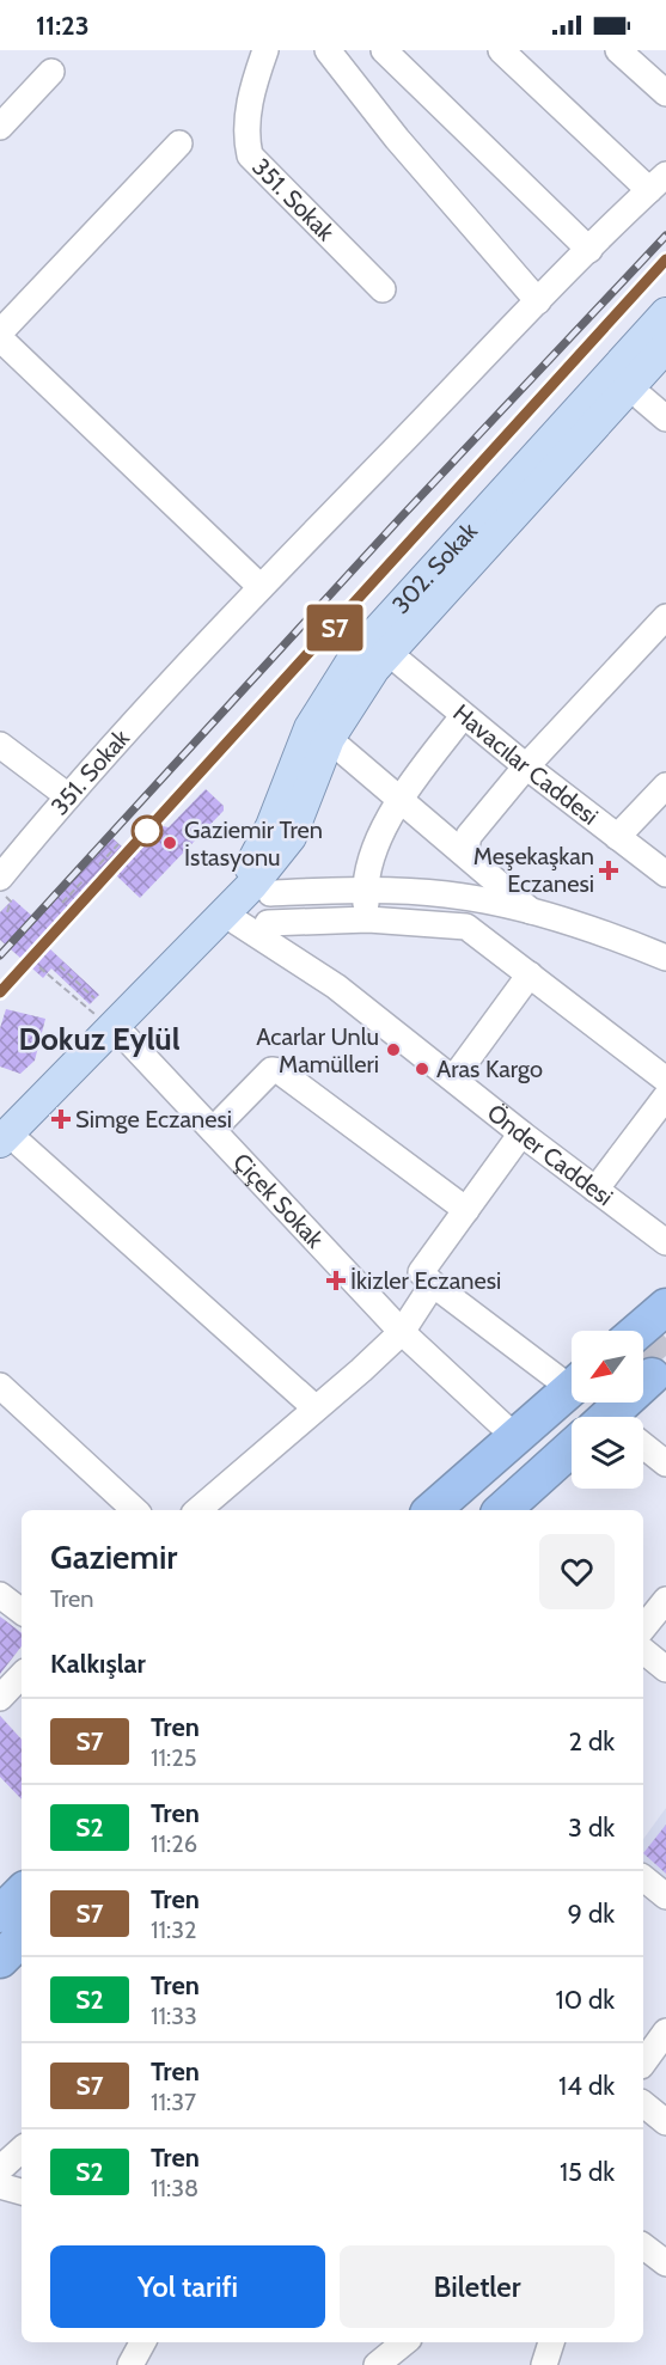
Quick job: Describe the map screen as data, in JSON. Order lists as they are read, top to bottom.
{
  "streets": {
    "main road": ["302. Sokak"],
    "street": [
      "351. Sokak",
      "Havacılar Caddesi",
      "Önder Caddesi",
      "Çiçek Sokak"
    ]
  },
  "crossings": [
    ["302. Sokak", "Havacılar Caddesi"],
    ["302. Sokak", "Önder Caddesi"],
    ["302. Sokak", "Çiçek Sokak"]
  ],
  "districts": ["Dokuz Eylül"],
  "places": {
    "other": ["Gaziemir Tren İstasyonu", "Acarlar Unlu Mamülleri", "Aras Kargo"],
    "health": ["Meşekaşkan Eczanesi", "Simge Eczanesi", "İkizler Eczanesi"]
  },
  "north": "bottom left",
  "page": {
    "status": "11:23",
    "on_map": "S7",
    "heading": [
      ["Gaziemir", "Tren"],
      "Kalkışlar"
    ],
    "list": [
      {
        "mark": "S7",
        "name": "Tren",
        "note": "11:25",
        "value": "2 dk"
      },
      {
        "mark": "S2",
        "name": "Tren",
        "note": "11:26",
        "value": "3 dk"
      },
      {
        "mark": "S7",
        "name": "Tren",
        "note": "11:32",
        "value": "9 dk"
      },
      {
        "mark": "S2",
        "name": "Tren",
        "note": "11:33",
        "value": "10 dk"
      },
      {
        "mark": "S7",
        "name": "Tren",
        "note": "11:37",
        "value": "14 dk"
      },
      {
        "mark": "S2",
        "name": "Tren",
        "note": "11:38",
        "value": "15 dk"
      }
    ],
    "buttons": ["Yol tarifi", "Biletler"]
  }
}
